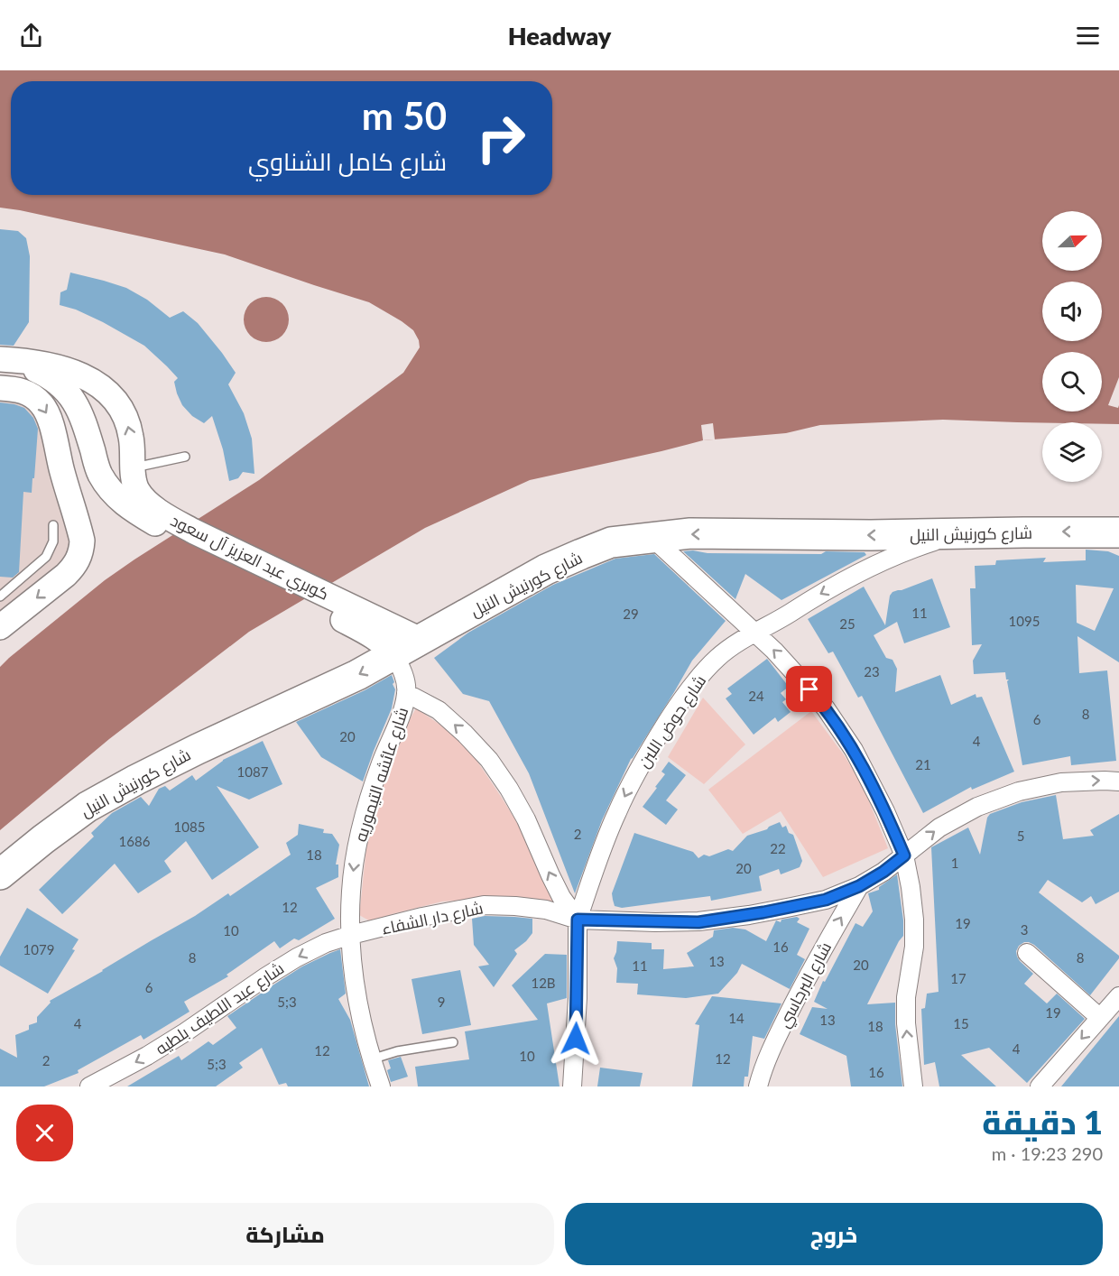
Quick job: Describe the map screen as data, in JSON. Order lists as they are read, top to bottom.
{
  "streets": {
    "highway": ["شارع كورنيش النيل"],
    "main road": ["كوبري عبد العزيز آل سعود"],
    "street": [
      "شارع حوض اللبن",
      "شارع عائشه التيموريه",
      "شارع دار الشفاء",
      "شارع البرجاسي",
      "شارع عبد اللطيف بلطيه"
    ]
  },
  "crossings": [
    ["شارع كورنيش النيل", "كوبري عبد العزيز آل سعود"],
    ["شارع كورنيش النيل", "شارع حوض اللبن"],
    ["شارع كورنيش النيل", "شارع عائشه التيموريه"],
    ["كوبري عبد العزيز آل سعود", "شارع عائشه التيموريه"],
    ["شارع حوض اللبن", "شارع دار الشفاء"],
    ["شارع عائشه التيموريه", "شارع دار الشفاء"],
    ["شارع عائشه التيموريه", "شارع عبد اللطيف بلطيه"],
    ["شارع دار الشفاء", "شارع البرجاسي"],
    ["شارع دار الشفاء", "شارع عبد اللطيف بلطيه"]
  ],
  "one_way": [
    "شارع كورنيش النيل",
    "شارع حوض اللبن",
    "شارع عائشه التيموريه",
    "شارع البرجاسي",
    "شارع عبد اللطيف بلطيه"
  ],
  "house_numbers": [
    "11",
    "29",
    "1095",
    "25",
    "23",
    "24",
    "8",
    "6",
    "20",
    "4",
    "21",
    "1087",
    "1085",
    "2",
    "5",
    "1686",
    "22",
    "18",
    "1",
    "20",
    "12",
    "19",
    "3",
    "10",
    "16",
    "1079",
    "8",
    "8",
    "13",
    "20",
    "11",
    "17",
    "12B",
    "6",
    "5;3",
    "9",
    "19",
    "14",
    "13",
    "4",
    "15",
    "18",
    "4",
    "12",
    "10",
    "12",
    "2",
    "5;3",
    "16"
  ],
  "north": "right",
  "page": {
    "header": "Headway",
    "turn": ["50 m", "شارع كامل الشناوي"],
    "heading": ["1 دقيقة", "290 m · 19:23"],
    "buttons": ["خروج", "مشاركة"]
  }
}
